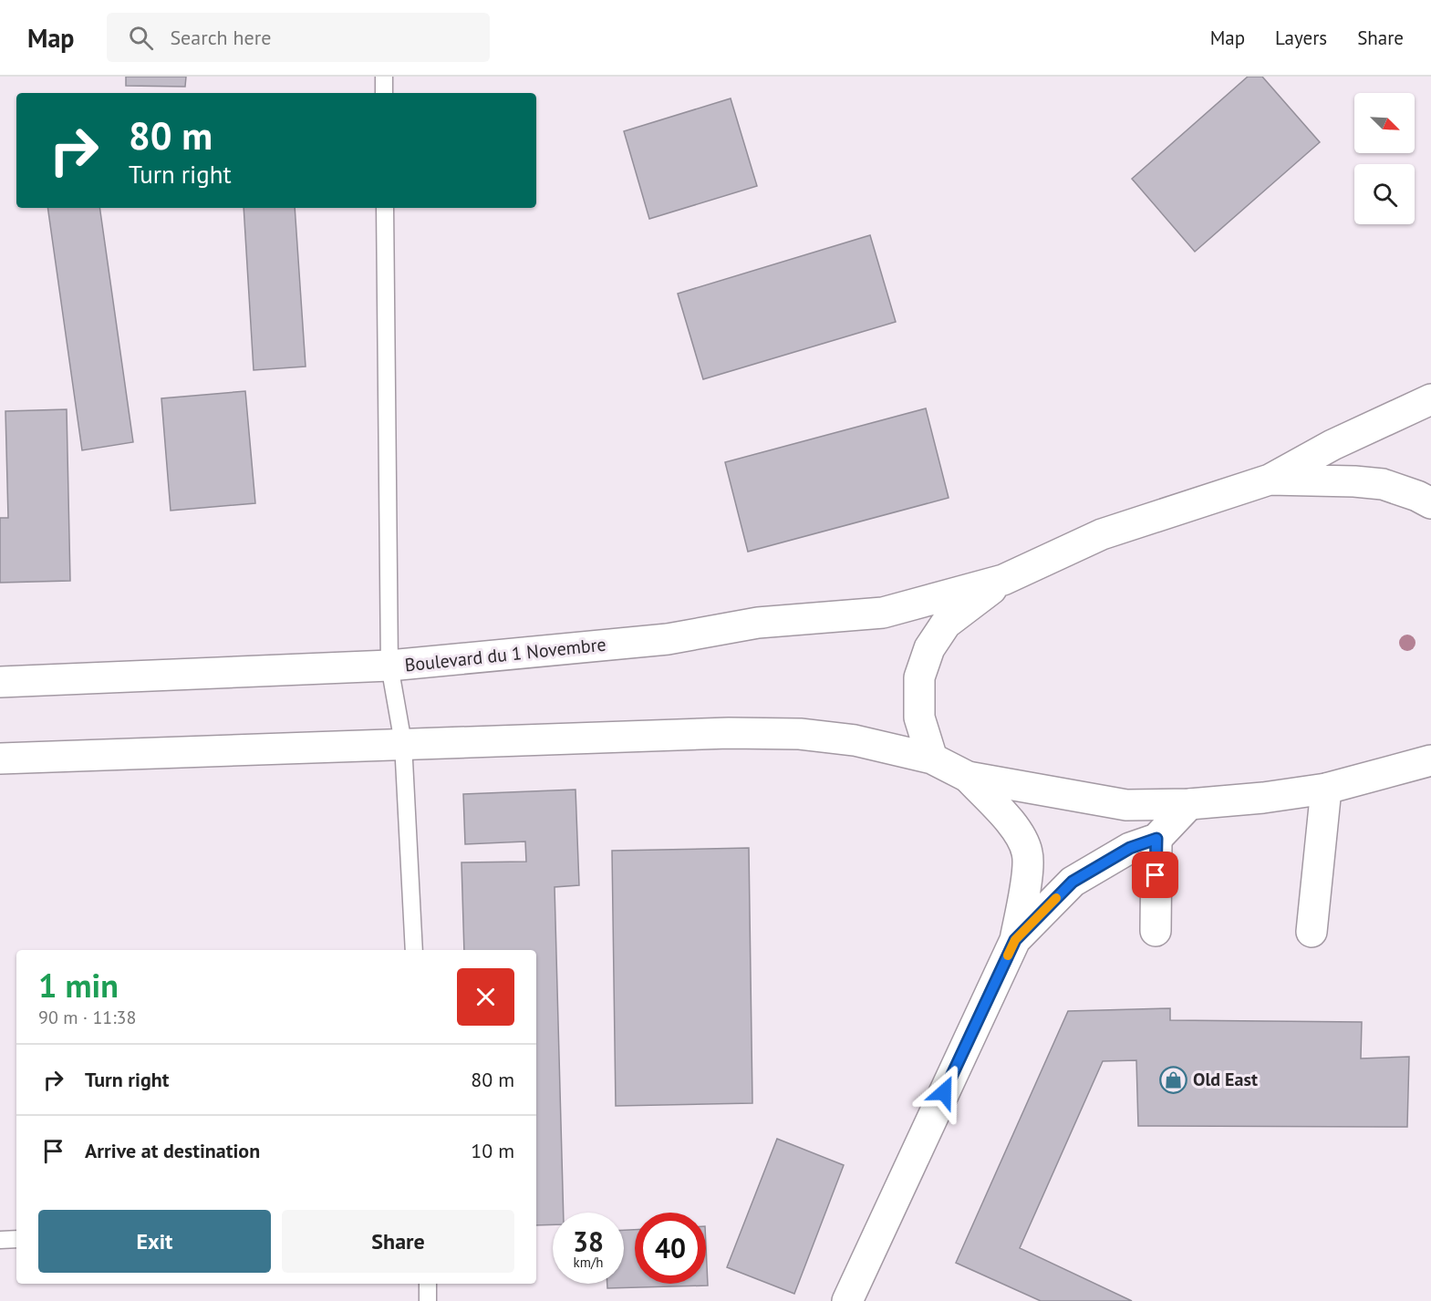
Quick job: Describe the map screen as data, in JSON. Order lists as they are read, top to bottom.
{
  "streets": {
    "main road": ["Boulevard du 1 Novembre"]
  },
  "places": {
    "shop": ["Old East"]
  },
  "north": "bottom right",
  "page": {
    "header": "Map",
    "search": "Search here",
    "nav": ["Map", "Layers", "Share"],
    "turn": ["80 m", "Turn right"],
    "heading": ["1 min", "90 m · 11:38"],
    "list": [
      {
        "name": "Turn right",
        "value": "80 m"
      },
      {
        "name": "Arrive at destination",
        "value": "10 m"
      }
    ],
    "buttons": ["Exit", "Share"],
    "speed": "38 km/h",
    "limit": "40"
  }
}
